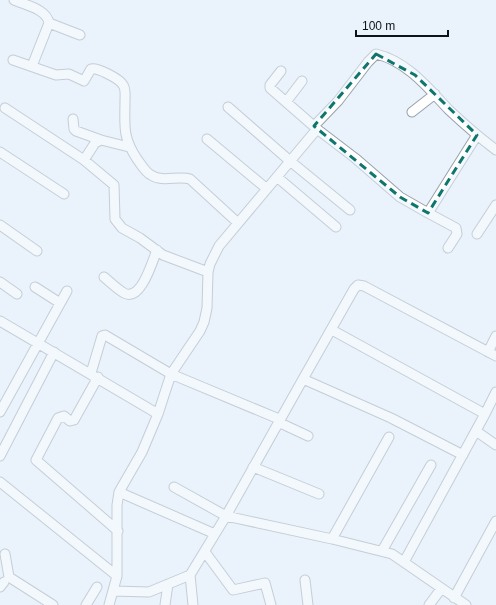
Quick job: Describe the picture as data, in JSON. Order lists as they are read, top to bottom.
{
  "scale_bar": "100 m"
}
